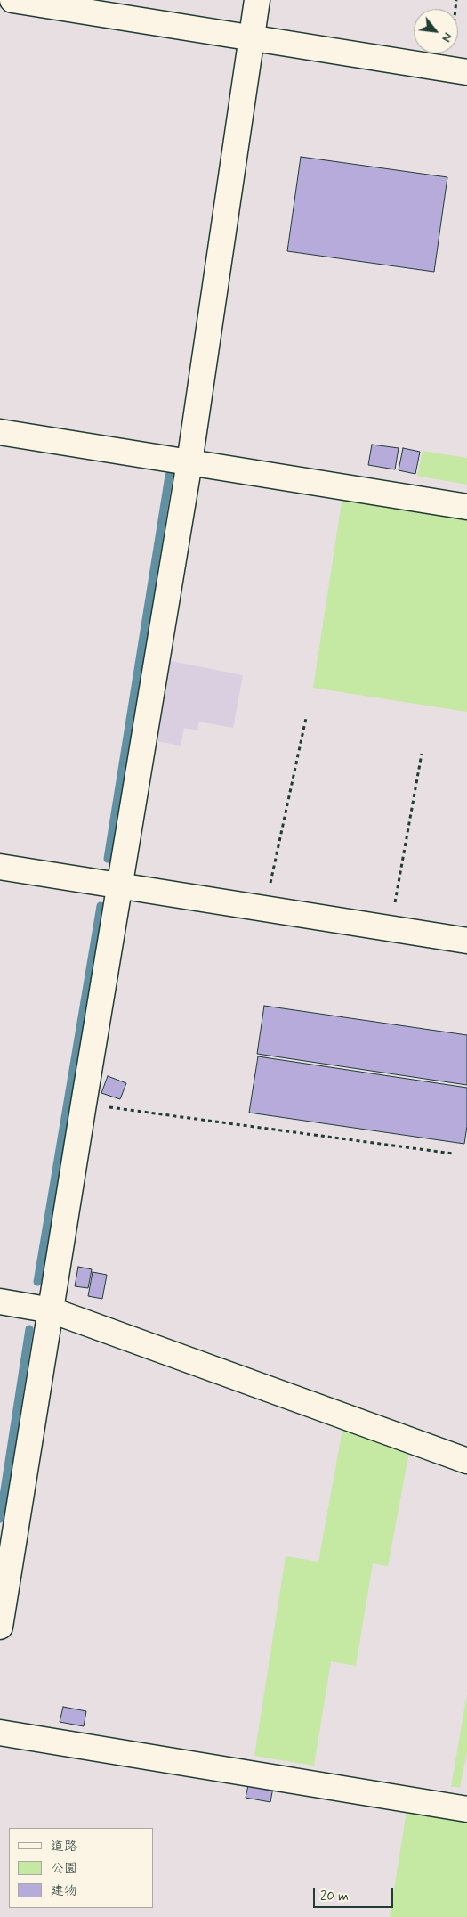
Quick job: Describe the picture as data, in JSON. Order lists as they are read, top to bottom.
{
  "legend": ["道路", "公園", "建物"],
  "scale_bar": "20 m",
  "north": "bottom right"
}
